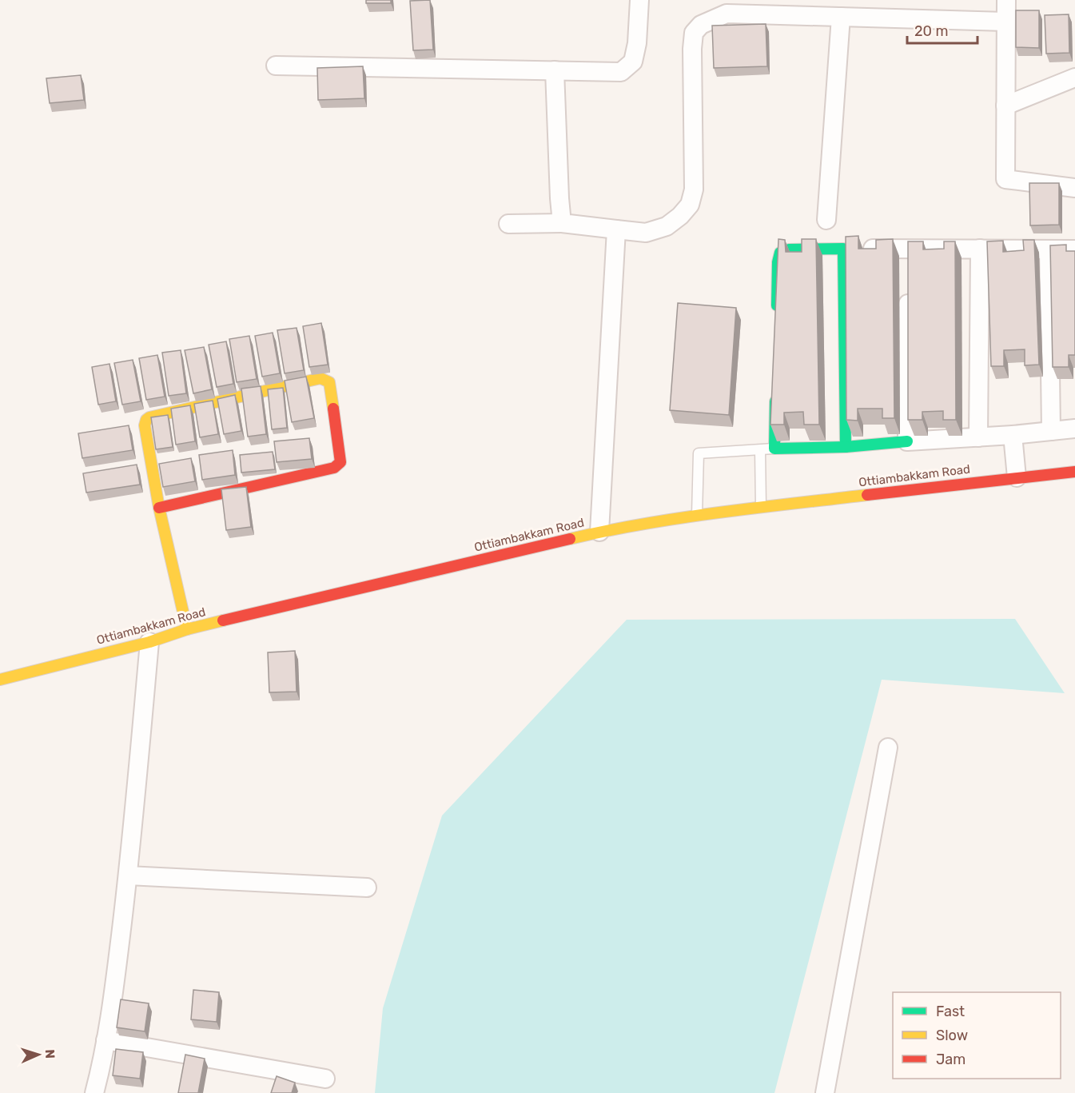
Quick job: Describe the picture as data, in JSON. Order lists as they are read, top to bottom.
{
  "streets": {
    "street": ["Ottiambakkam Road"]
  },
  "legend": ["Fast", "Slow", "Jam"],
  "scale_bar": "20 m",
  "north": "right"
}
